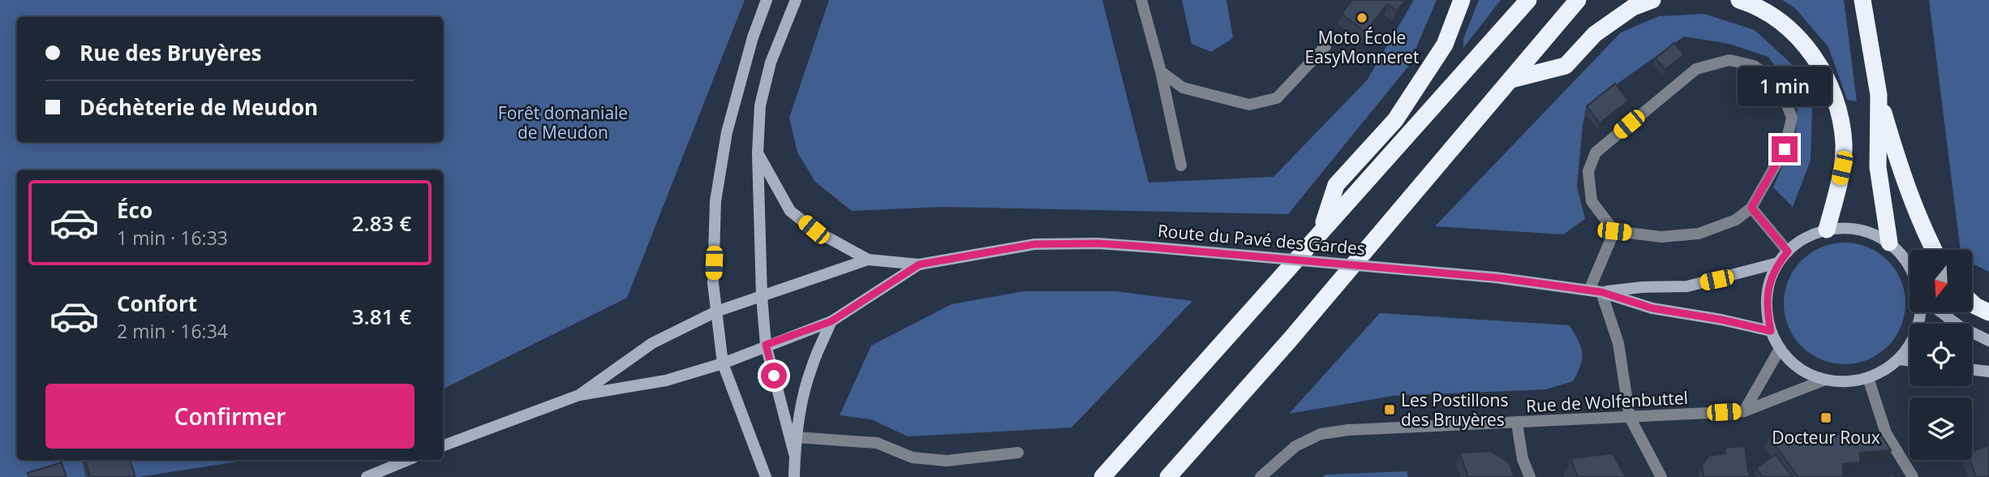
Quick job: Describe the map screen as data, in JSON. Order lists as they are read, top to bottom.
{
  "streets": {
    "main road": ["Route du Pavé des Gardes"],
    "street": ["Rue de Wolfenbuttel"]
  },
  "parks": ["Forêt domaniale de Meudon"],
  "places": {
    "other": ["Moto École EasyMonneret"],
    "transit": ["Les Postillons des Bruyères", "Docteur Roux"]
  },
  "north": "bottom",
  "page": {
    "banner": ["Rue des Bruyères", "Déchèterie de Meudon"],
    "bubble": "1 min",
    "list": [
      {
        "name": "Éco",
        "note": "1 min · 16:33",
        "value": "2.83 €"
      },
      {
        "name": "Confort",
        "note": "2 min · 16:34",
        "value": "3.81 €"
      }
    ],
    "buttons": "Confirmer"
  }
}
